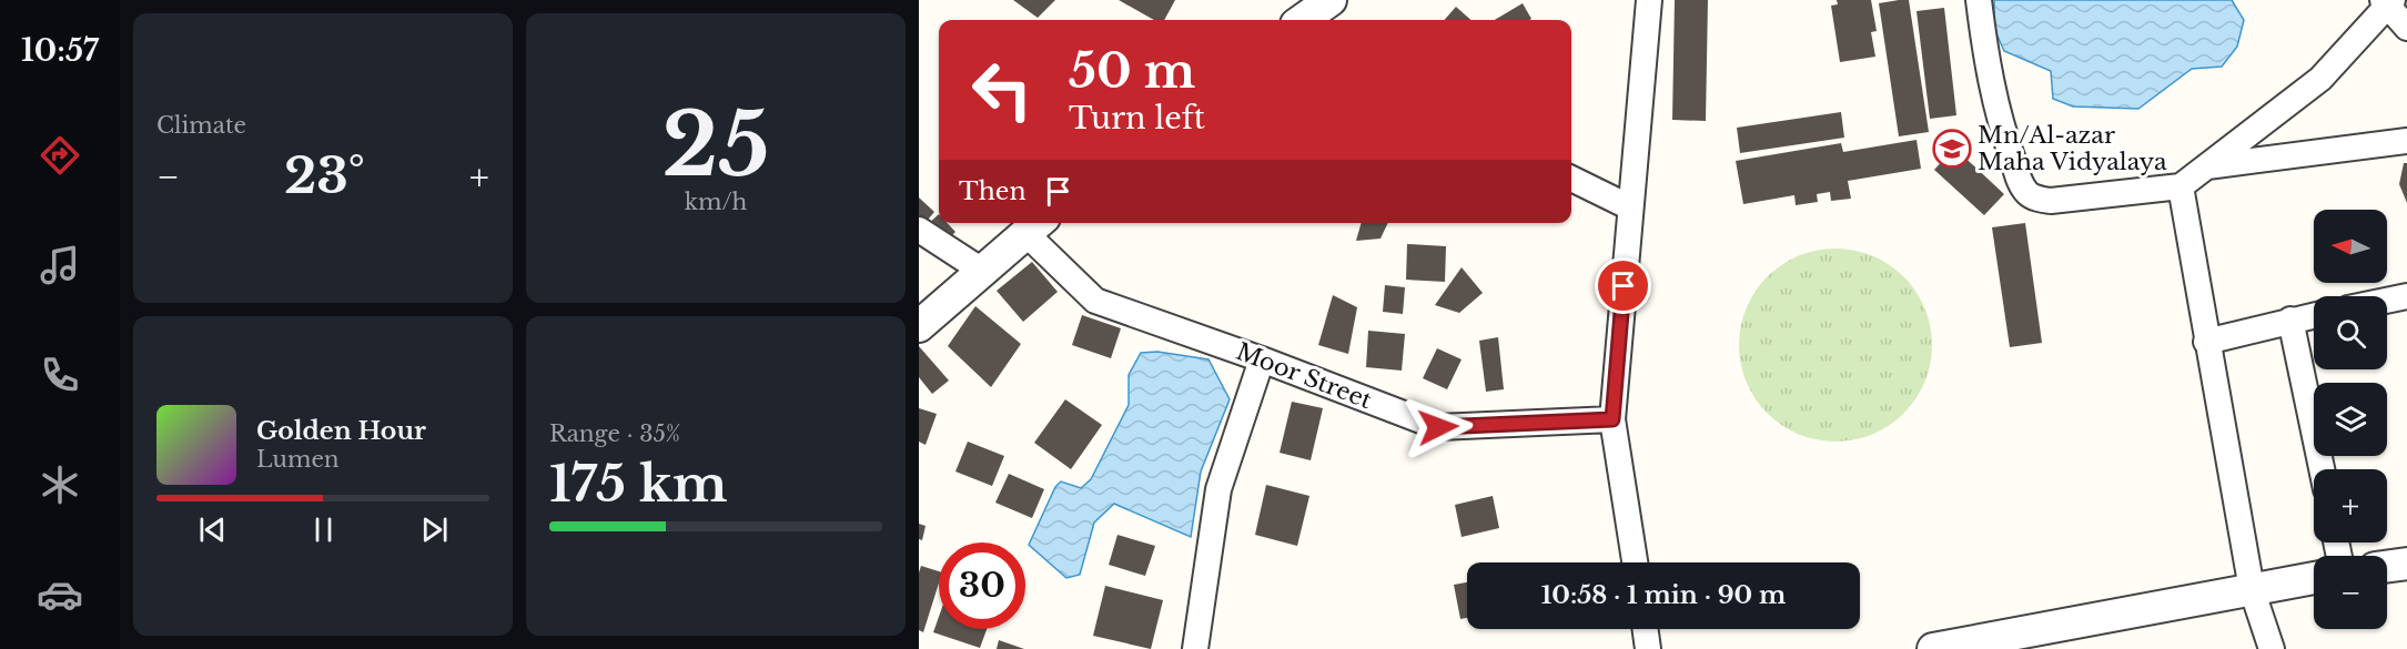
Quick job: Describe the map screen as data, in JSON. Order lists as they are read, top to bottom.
{
  "streets": {
    "street": ["Moor Street"]
  },
  "places": {
    "school or university": ["Mn/Al-azar Maha Vidyalaya"]
  },
  "north": "left",
  "page": {
    "tabs": "10:57",
    "tile": [
      "Climate",
      ["25", "km/h"],
      ["Range · 35%", "175 km"]
    ],
    "turn": ["50 m", "Turn left"],
    "heat": ["−", "23°", "+"],
    "then": "Then",
    "map_buttons": ["+", "−"],
    "song": ["Golden Hour", "Lumen"],
    "limit": "30",
    "trip": "10:58 · 1 min · 90 m"
  }
}
